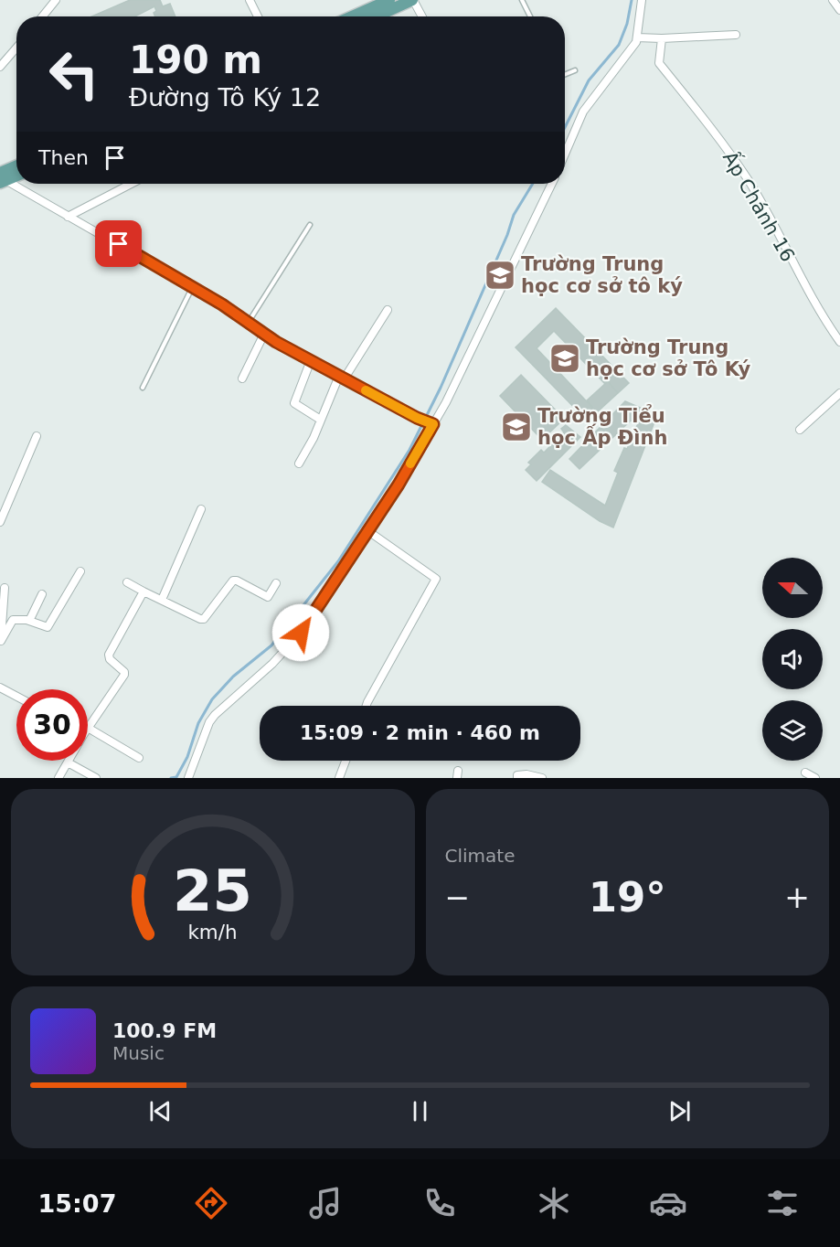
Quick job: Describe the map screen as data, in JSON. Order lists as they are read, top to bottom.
{
  "streets": {
    "street": ["Ấp Chánh 16"]
  },
  "places": {
    "school or university": ["Trường Trung học cơ sở tô ký", "Trường Trung học cơ sở Tô Ký", "Trường Tiểu học Ấp Đình"]
  },
  "north": "left",
  "page": {
    "turn": ["190 m", "Đường Tô Ký 12"],
    "then": "Then",
    "limit": "30",
    "trip": "15:09 · 2 min · 460 m",
    "tile": "Climate",
    "heat": ["−", "19°", "+"],
    "song": ["100.9 FM", "Music"],
    "tabs": "15:07",
    "gauge": ["25", "km/h"]
  }
}
